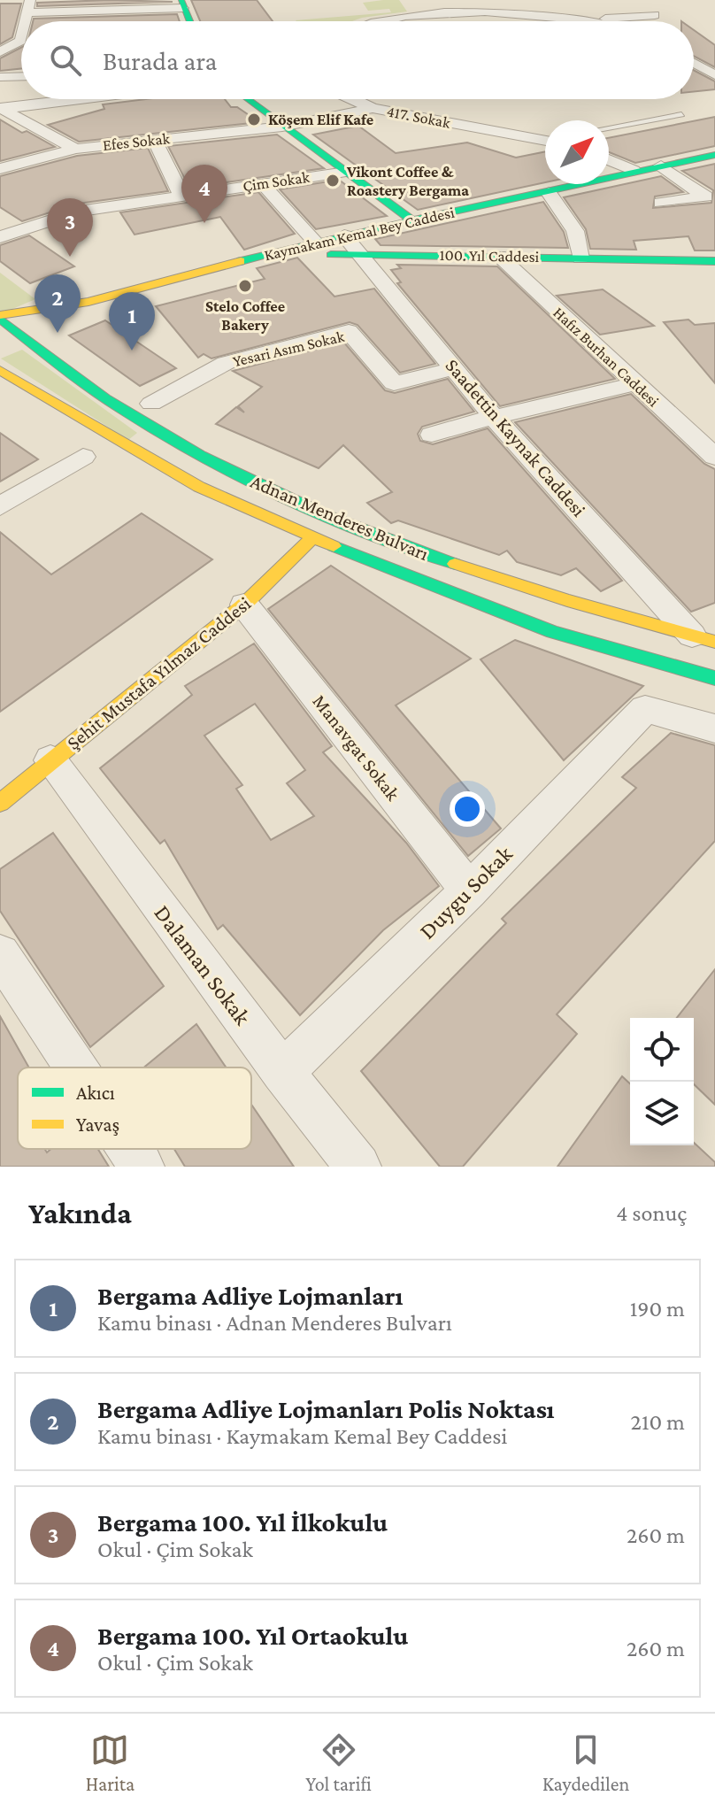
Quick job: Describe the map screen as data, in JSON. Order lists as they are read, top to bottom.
{
  "streets": {
    "main road": [
      "Kaymakam Kemal Bey Caddesi",
      "100. Yıl Caddesi",
      "Adnan Menderes Bulvarı",
      "Şehit Mustafa Yılmaz Caddesi"
    ],
    "street": [
      "417. Sokak",
      "Efes Sokak",
      "Çim Sokak",
      "Yesari Asım Sokak",
      "Hafız Burhan Caddesi",
      "Saadettin Kaynak Caddesi",
      "Manavgat Sokak",
      "Duygu Sokak",
      "Dalaman Sokak"
    ]
  },
  "crossings": [
    ["417. Sokak", "Efes Sokak"],
    ["Kaymakam Kemal Bey Caddesi", "100. Yıl Caddesi"],
    ["Kaymakam Kemal Bey Caddesi", "Saadettin Kaynak Caddesi"],
    ["Kaymakam Kemal Bey Caddesi", "Adnan Menderes Bulvarı"],
    ["100. Yıl Caddesi", "Hafız Burhan Caddesi"],
    ["100. Yıl Caddesi", "Saadettin Kaynak Caddesi"],
    ["Yesari Asım Sokak", "Saadettin Kaynak Caddesi"],
    ["Saadettin Kaynak Caddesi", "Adnan Menderes Bulvarı"],
    ["Adnan Menderes Bulvarı", "Şehit Mustafa Yılmaz Caddesi"],
    ["Şehit Mustafa Yılmaz Caddesi", "Manavgat Sokak"],
    ["Şehit Mustafa Yılmaz Caddesi", "Dalaman Sokak"],
    ["Manavgat Sokak", "Duygu Sokak"],
    ["Duygu Sokak", "Dalaman Sokak"]
  ],
  "places": ["Köşem Elif Kafe", "Vikont Coffee & Roastery Bergama", "Stelo Coffee Bakery"],
  "legend": ["Akıcı", "Yavaş"],
  "north": "top right",
  "page": {
    "search": "Burada ara",
    "pins": [
      "4",
      "3",
      "2",
      "1"
    ],
    "heading": ["Yakında", "4 sonuç"],
    "list": [
      {
        "mark": "1",
        "name": "Bergama Adliye Lojmanları",
        "note": "Kamu binası · Adnan Menderes Bulvarı",
        "value": "190 m"
      },
      {
        "mark": "2",
        "name": "Bergama Adliye Lojmanları Polis Noktası",
        "note": "Kamu binası · Kaymakam Kemal Bey Caddesi",
        "value": "210 m"
      },
      {
        "mark": "3",
        "name": "Bergama 100. Yıl İlkokulu",
        "note": "Okul · Çim Sokak",
        "value": "260 m"
      },
      {
        "mark": "4",
        "name": "Bergama 100. Yıl Ortaokulu",
        "note": "Okul · Çim Sokak",
        "value": "260 m"
      }
    ],
    "nav": ["Harita", "Yol tarifi", "Kaydedilen"]
  }
}
